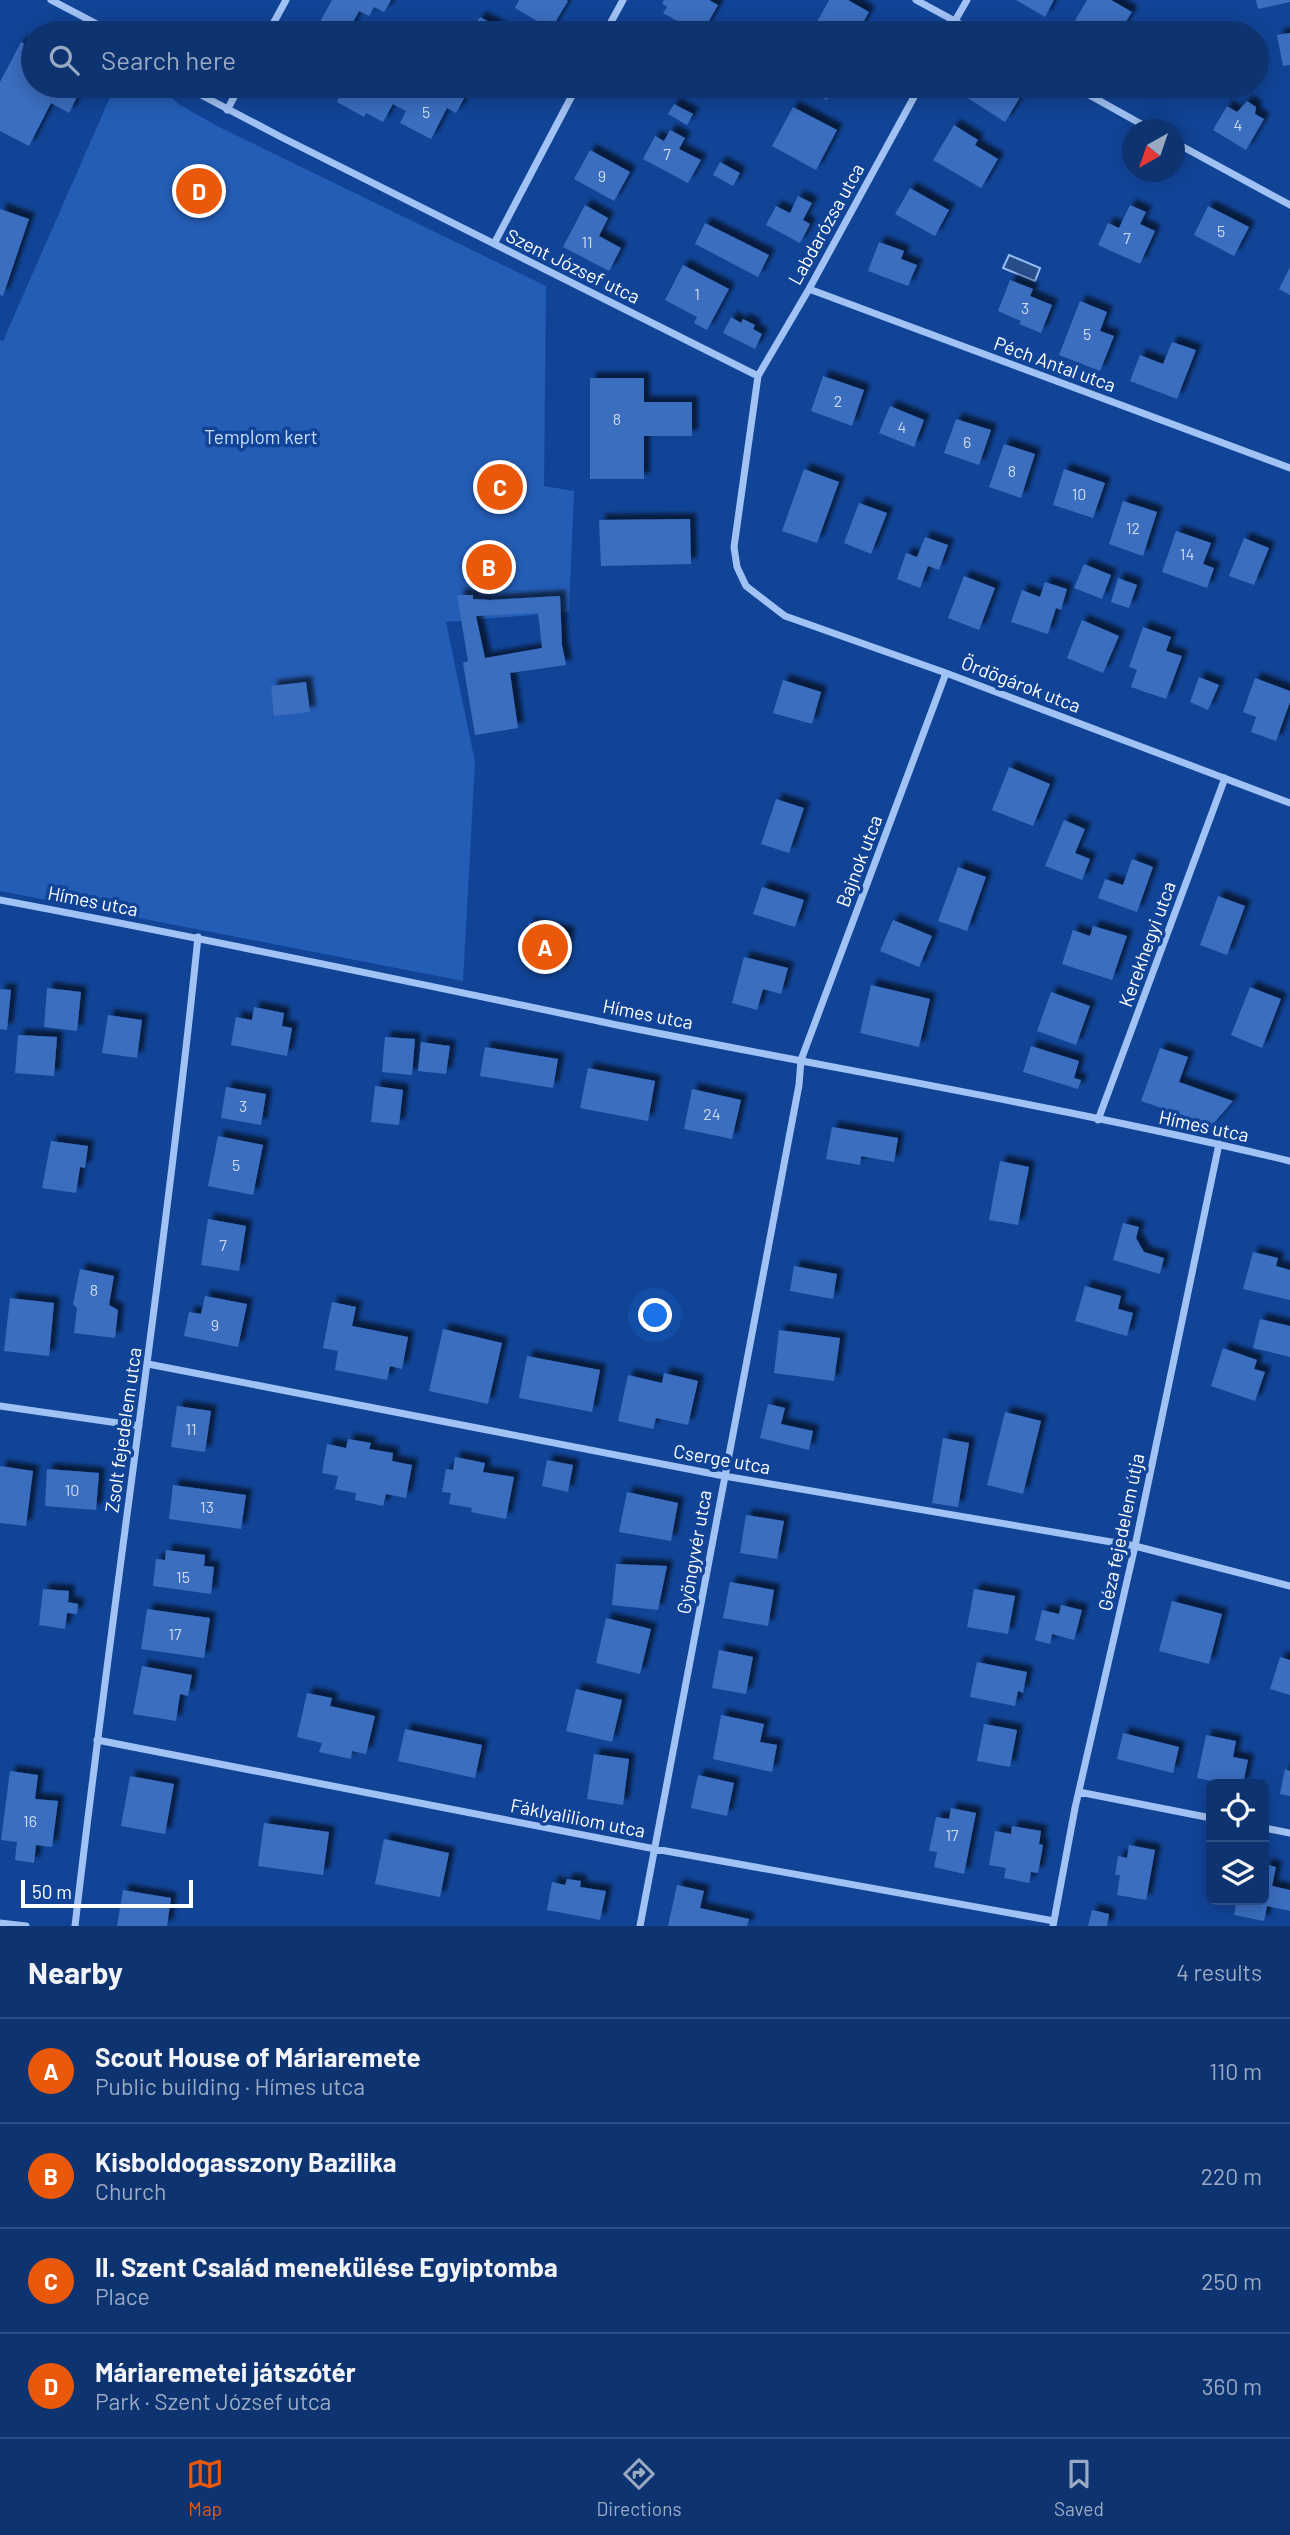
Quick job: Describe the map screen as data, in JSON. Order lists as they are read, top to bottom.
{
  "streets": {
    "street": [
      "Labdarózsa utca",
      "Szent József utca",
      "Péch Antal utca",
      "Ördögárok utca",
      "Bajnok utca",
      "Hímes utca",
      "Kerekhegyi utca",
      "Zsolt fejedelem utca",
      "Cserge utca",
      "Géza fejedelem útja",
      "Gyöngyvér utca",
      "Fáklyaliliom utca"
    ]
  },
  "crossings": [
    ["Labdarózsa utca", "Szent József utca"],
    ["Labdarózsa utca", "Péch Antal utca"],
    ["Labdarózsa utca", "Ördögárok utca"],
    ["Szent József utca", "Ördögárok utca"],
    ["Ördögárok utca", "Bajnok utca"],
    ["Ördögárok utca", "Kerekhegyi utca"],
    ["Bajnok utca", "Hímes utca"],
    ["Bajnok utca", "Gyöngyvér utca"],
    ["Hímes utca", "Kerekhegyi utca"],
    ["Hímes utca", "Zsolt fejedelem utca"],
    ["Hímes utca", "Géza fejedelem útja"],
    ["Hímes utca", "Gyöngyvér utca"],
    ["Zsolt fejedelem utca", "Cserge utca"],
    ["Zsolt fejedelem utca", "Fáklyaliliom utca"],
    ["Cserge utca", "Géza fejedelem útja"],
    ["Cserge utca", "Gyöngyvér utca"],
    ["Géza fejedelem útja", "Fáklyaliliom utca"],
    ["Gyöngyvér utca", "Fáklyaliliom utca"]
  ],
  "parks": ["Templom kert"],
  "house_numbers": [
    "5",
    "4",
    "7",
    "9",
    "5",
    "7",
    "11",
    "1",
    "3",
    "5",
    "2",
    "8",
    "4",
    "6",
    "8",
    "10",
    "12",
    "14",
    "3",
    "24",
    "5",
    "7",
    "8",
    "9",
    "11",
    "10",
    "13",
    "15",
    "17",
    "16",
    "17"
  ],
  "scale_bar": "50 m",
  "north": "bottom left",
  "page": {
    "search": "Search here",
    "pins": [
      "D",
      "C",
      "B",
      "A"
    ],
    "scale": "50 m",
    "heading": ["Nearby", "4 results"],
    "list": [
      {
        "mark": "A",
        "name": "Scout House of Máriaremete",
        "note": "Public building · Hímes utca",
        "value": "110 m"
      },
      {
        "mark": "B",
        "name": "Kisboldogasszony Bazilika",
        "note": "Church",
        "value": "220 m"
      },
      {
        "mark": "C",
        "name": "II. Szent Család menekülése Egyiptomba",
        "note": "Place",
        "value": "250 m"
      },
      {
        "mark": "D",
        "name": "Máriaremetei játszótér",
        "note": "Park · Szent József utca",
        "value": "360 m"
      }
    ],
    "nav": ["Map", "Directions", "Saved"]
  }
}
